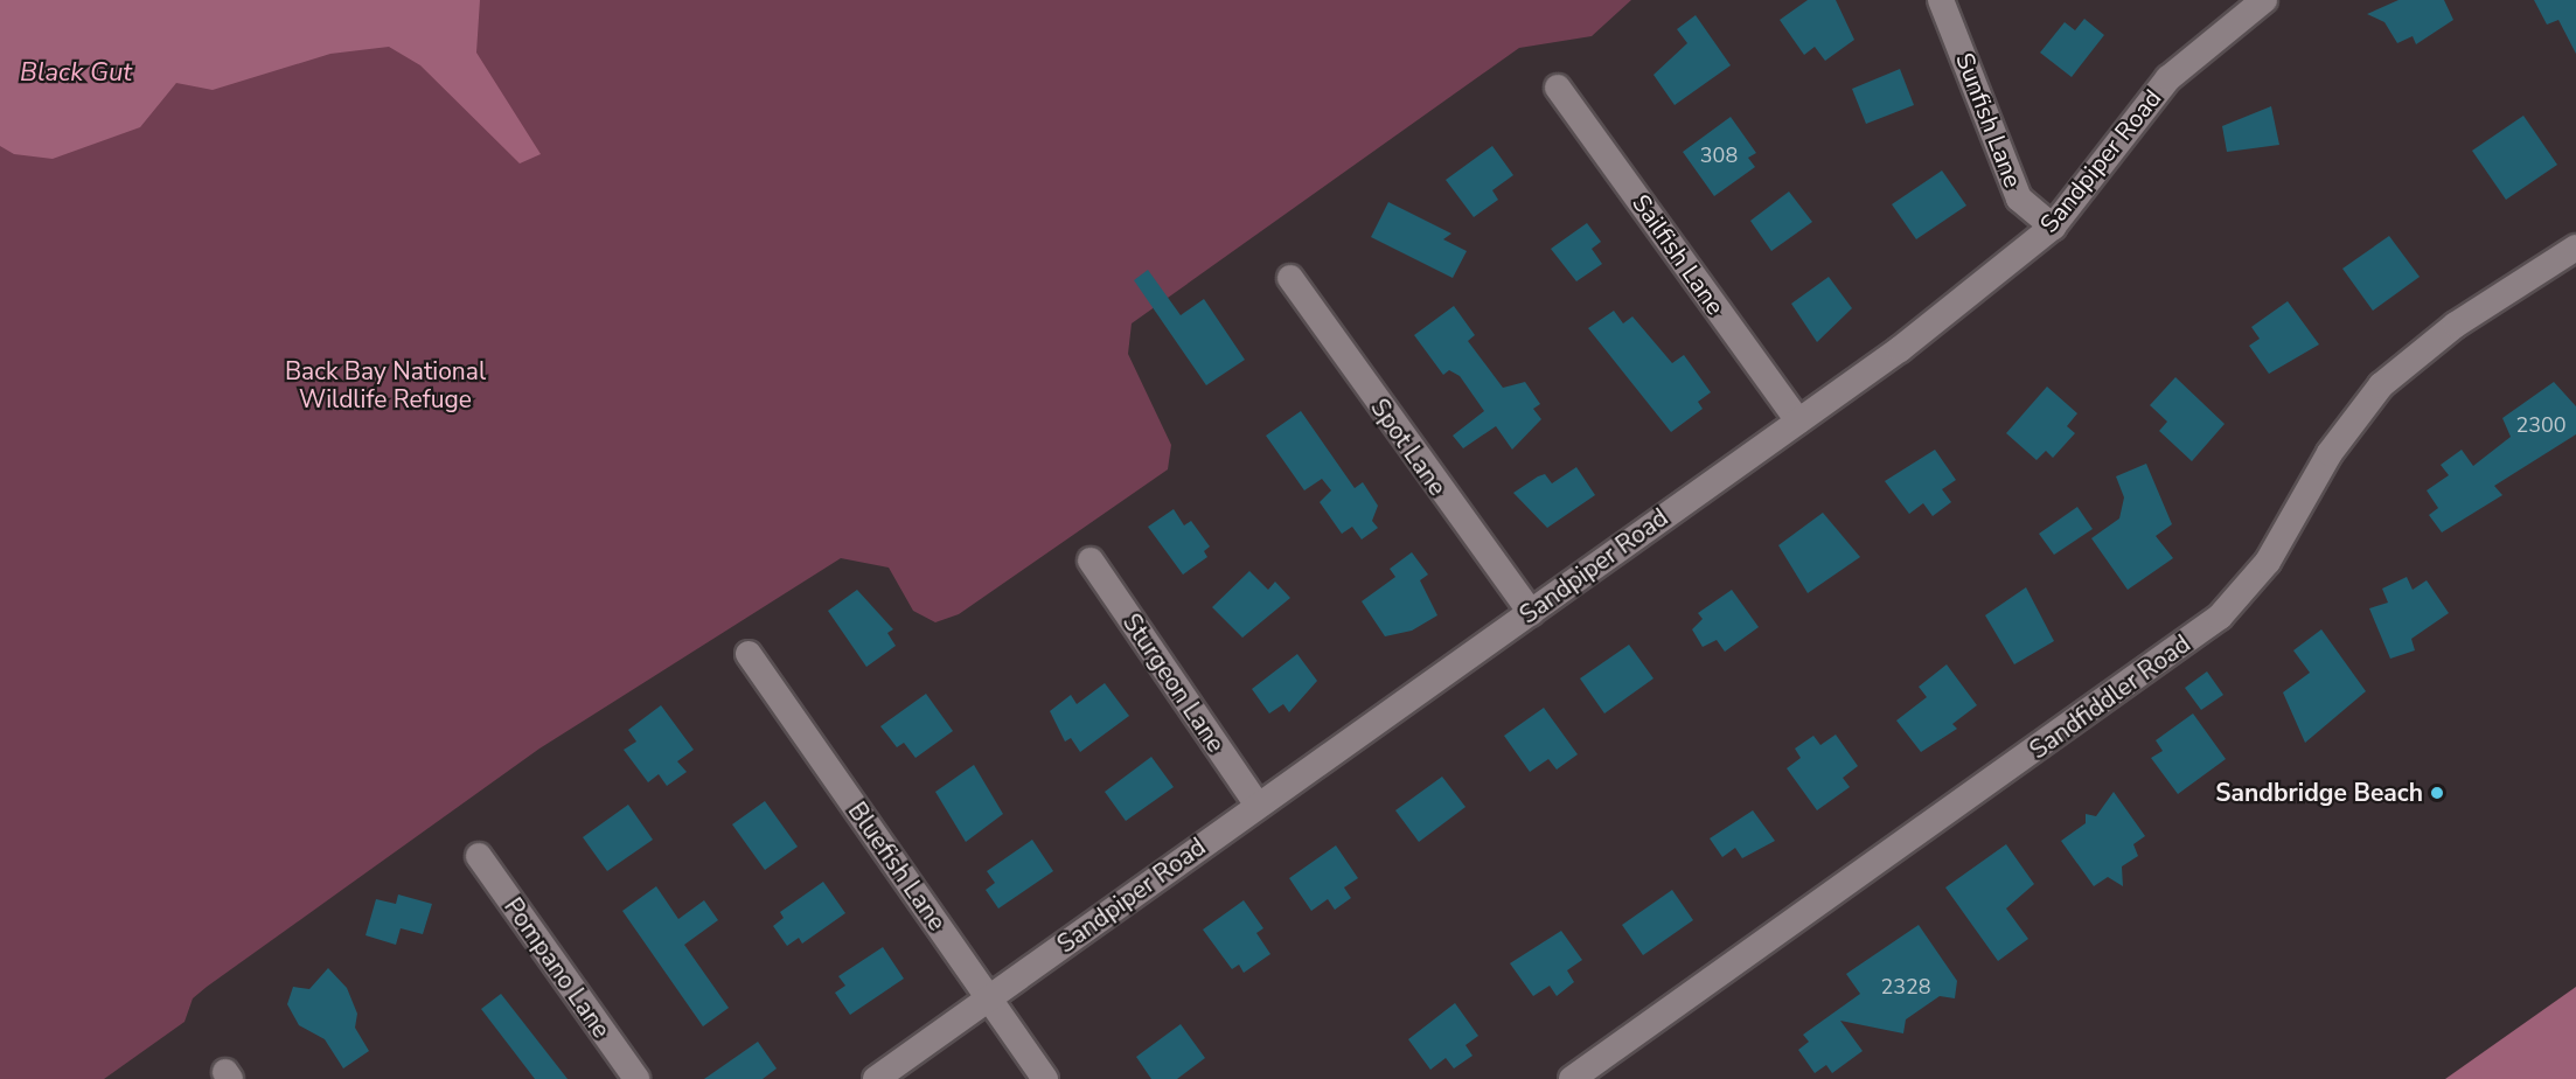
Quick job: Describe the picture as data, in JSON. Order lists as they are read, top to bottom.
{
  "streets": {
    "street": [
      "Sunfish Lane",
      "Sandpiper Road",
      "Sailfish Lane",
      "Spot Lane",
      "Sturgeon Lane",
      "Sandfiddler Road",
      "Bluefish Lane",
      "Pompano Lane"
    ]
  },
  "crossings": [
    ["Sunfish Lane", "Sandpiper Road"],
    ["Sandpiper Road", "Sailfish Lane"],
    ["Sandpiper Road", "Spot Lane"],
    ["Sandpiper Road", "Sturgeon Lane"],
    ["Sandpiper Road", "Bluefish Lane"]
  ],
  "water": ["Black Gut"],
  "parks": ["Back Bay National Wildlife Refuge"],
  "places": ["Sandbridge Beach"],
  "house_numbers": ["308", "2300", "2328"]
}
